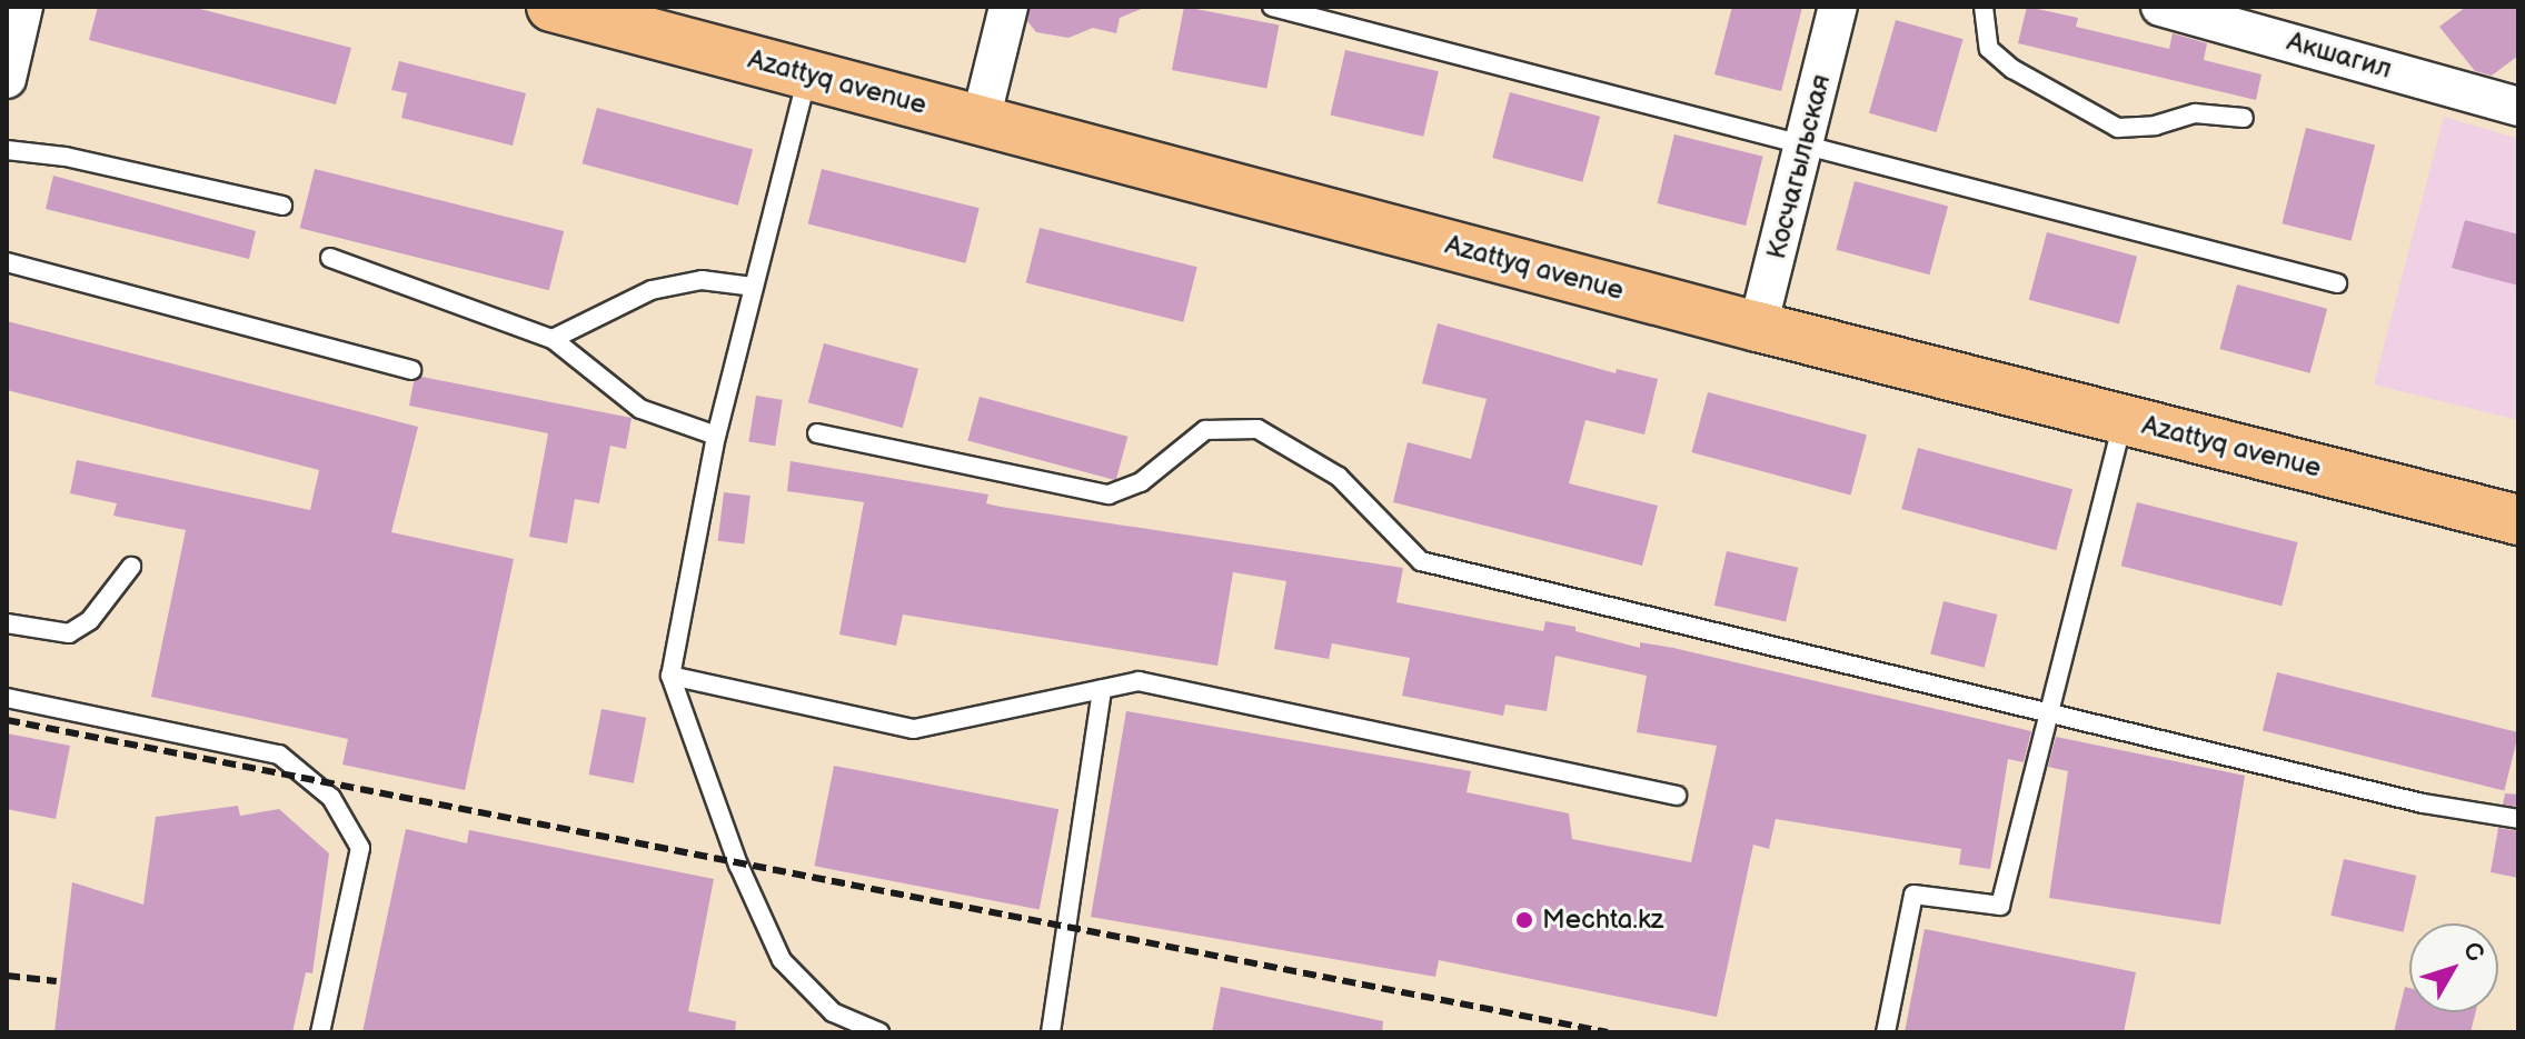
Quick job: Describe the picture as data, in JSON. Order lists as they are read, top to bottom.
{
  "streets": {
    "main road": ["Azattyq avenue"],
    "street": ["Акшагил", "Косчагыльская"]
  },
  "crossings": [
    ["Azattyq avenue", "Косчагыльская"]
  ],
  "places": ["Mechta.kz"],
  "north": "top right"
}
